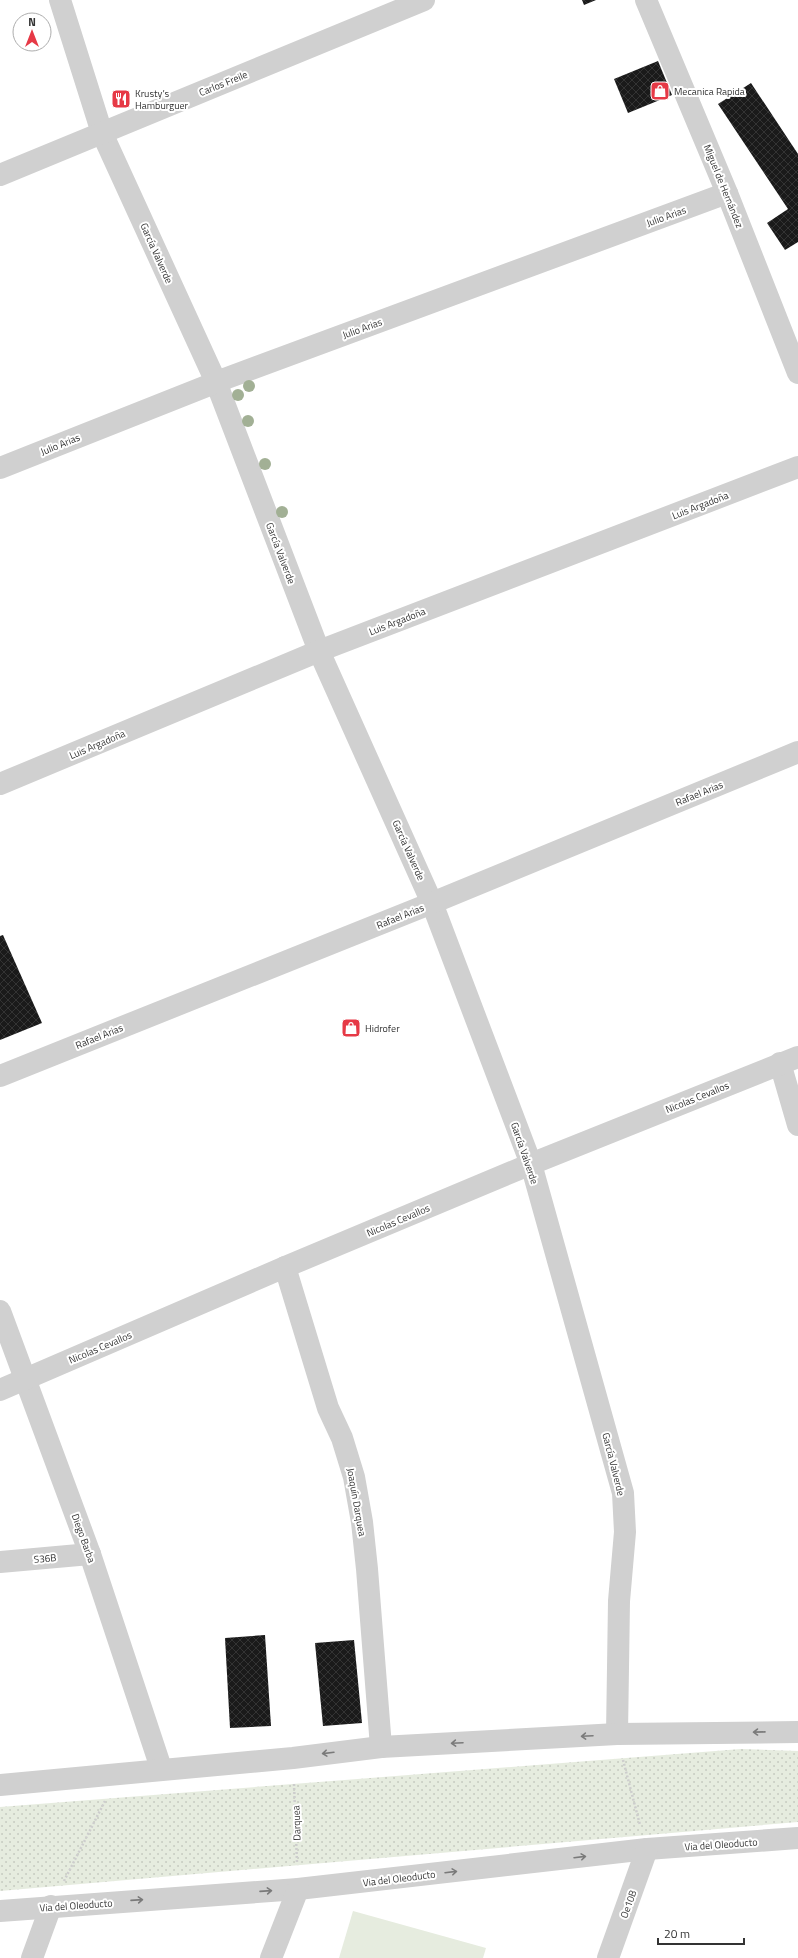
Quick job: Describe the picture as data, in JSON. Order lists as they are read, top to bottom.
{
  "streets": {
    "street": [
      "Carlos Freile",
      "Miguel de Hernández",
      "Julio Arias",
      "García Valverde",
      "Luis Argadoña",
      "Rafael Arias",
      "Nicolas Cevallos",
      "Joaquín Darquea",
      "Diego Barba",
      "S36B",
      "Via del Oleoducto",
      "Oe10B"
    ],
    "path": ["Darquea"]
  },
  "crossings": [
    ["Carlos Freile", "García Valverde"],
    ["Miguel de Hernández", "Julio Arias"],
    ["Julio Arias", "García Valverde"],
    ["García Valverde", "Luis Argadoña"],
    ["García Valverde", "Rafael Arias"],
    ["García Valverde", "Nicolas Cevallos"],
    ["Nicolas Cevallos", "Joaquín Darquea"],
    ["Nicolas Cevallos", "Diego Barba"],
    ["Diego Barba", "S36B"],
    ["Darquea", "Via del Oleoducto"],
    ["Via del Oleoducto", "Oe10B"]
  ],
  "places": {
    "shop": ["Mecanica Rapida", "Hidrofer"],
    "restaurant": ["Krusty’s Hamburguer"]
  },
  "scale_bar": "20 m",
  "north": "top"
}
